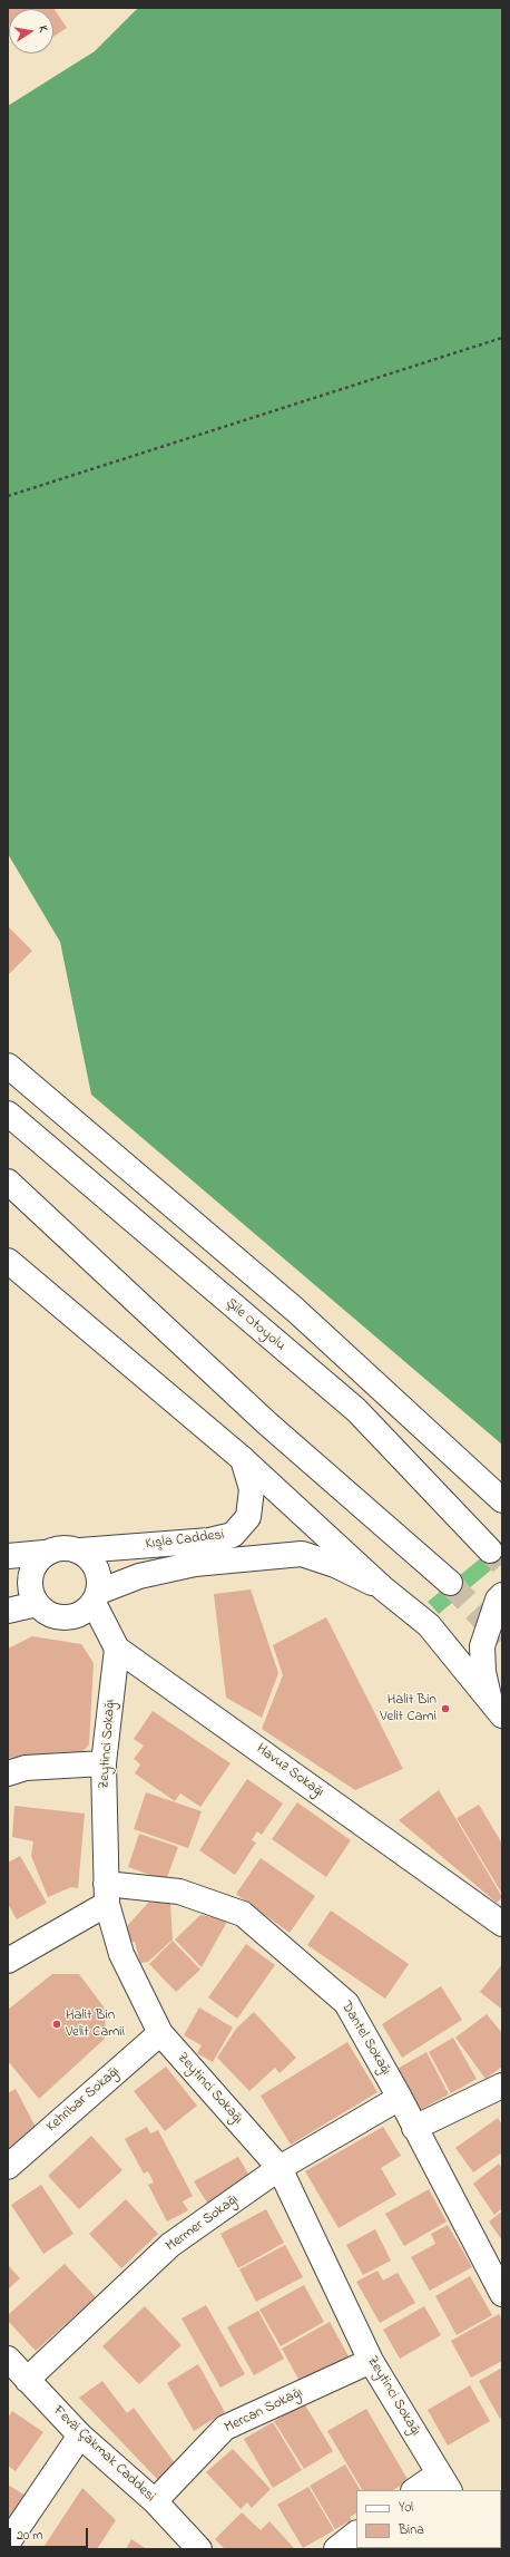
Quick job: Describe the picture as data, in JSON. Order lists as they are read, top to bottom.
{
  "streets": {
    "main road": [
      "Şile Otoyolu",
      "Kışla Caddesi",
      "Zeytinci Sokağı",
      "Havuz Sokağı",
      "Dantel Sokağı",
      "Kehribar Sokağı",
      "Mermer Sokağı",
      "Mercan Sokağı",
      "Fevzi Çakmak Caddesi"
    ]
  },
  "crossings": [
    ["Kışla Caddesi", "Havuz Sokağı"],
    ["Zeytinci Sokağı", "Havuz Sokağı"],
    ["Zeytinci Sokağı", "Dantel Sokağı"],
    ["Zeytinci Sokağı", "Kehribar Sokağı"],
    ["Zeytinci Sokağı", "Mermer Sokağı"],
    ["Zeytinci Sokağı", "Mercan Sokağı"],
    ["Dantel Sokağı", "Mermer Sokağı"],
    ["Mermer Sokağı", "Fevzi Çakmak Caddesi"],
    ["Mercan Sokağı", "Fevzi Çakmak Caddesi"]
  ],
  "places": ["Halit Bin Velit Cami", "Halit Bin Velit Camii"],
  "legend": ["Yol", "Bina"],
  "scale_bar": "20 m",
  "north": "right"
}
